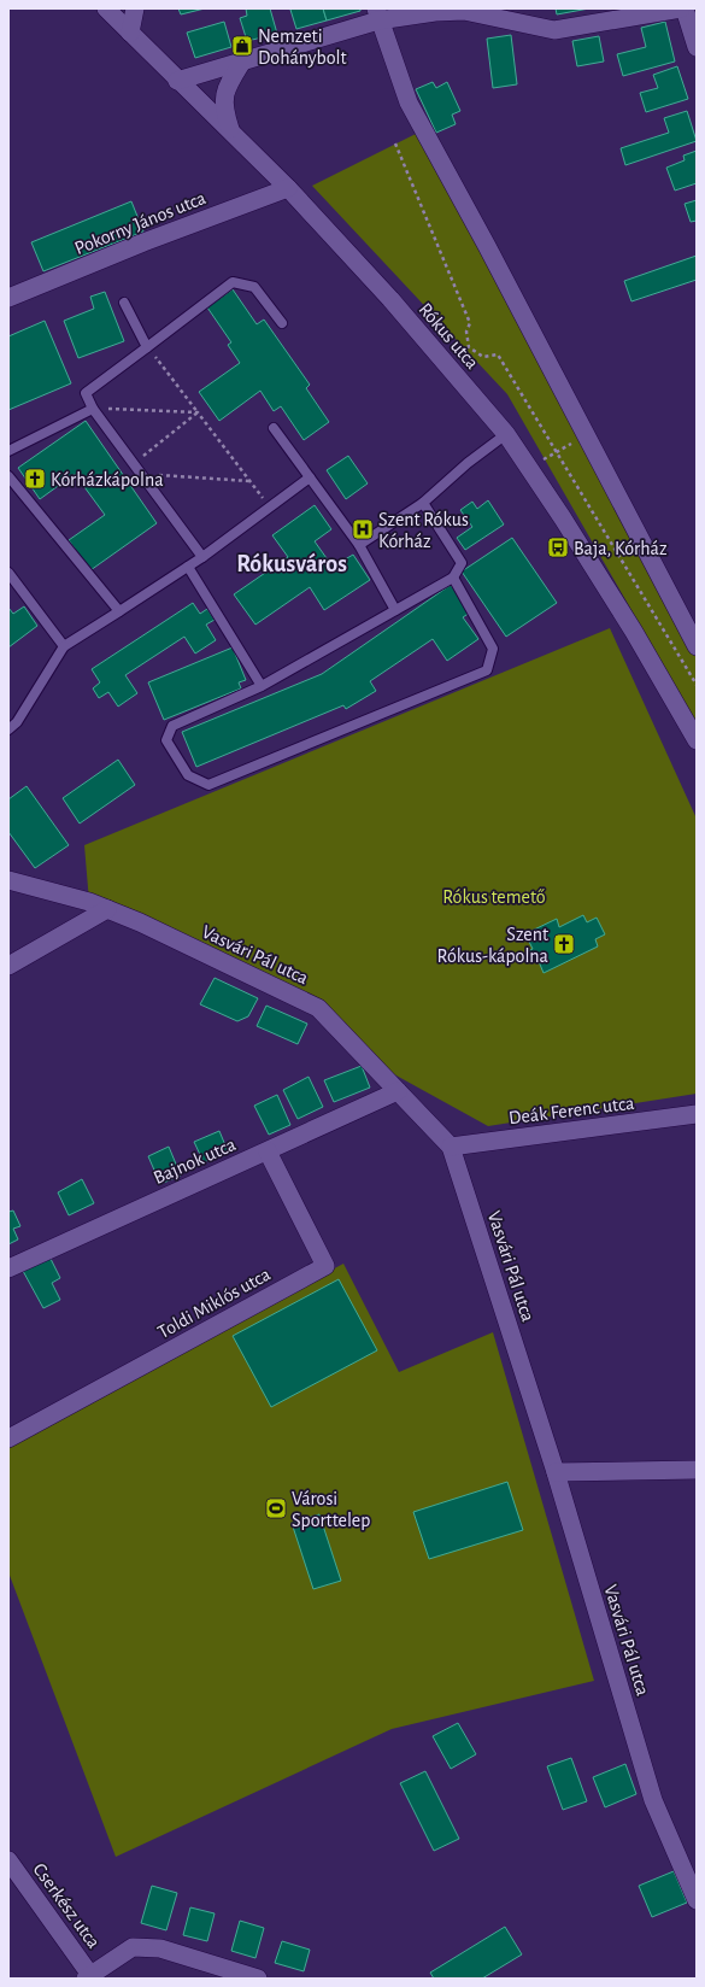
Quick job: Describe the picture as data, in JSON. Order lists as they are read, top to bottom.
{
  "streets": {
    "street": [
      "Pokorny János utca",
      "Rókus utca",
      "Vasvári Pál utca",
      "Deák Ferenc utca",
      "Bajnok utca",
      "Toldi Miklós utca",
      "Cserkész utca"
    ]
  },
  "crossings": [
    ["Pokorny János utca", "Rókus utca"],
    ["Vasvári Pál utca", "Deák Ferenc utca"],
    ["Vasvári Pál utca", "Bajnok utca"],
    ["Bajnok utca", "Toldi Miklós utca"]
  ],
  "districts": ["Rókusváros"],
  "parks": ["Rókus temető"],
  "places": {
    "shop": ["Nemzeti Dohánybolt"],
    "church": ["Kórházkápolna", "Szent Rókus-kápolna"],
    "hospital": ["Szent Rókus Kórház"],
    "bus stop": ["Baja, Kórház"],
    "sports": ["Városi Sporttelep"]
  }
}
